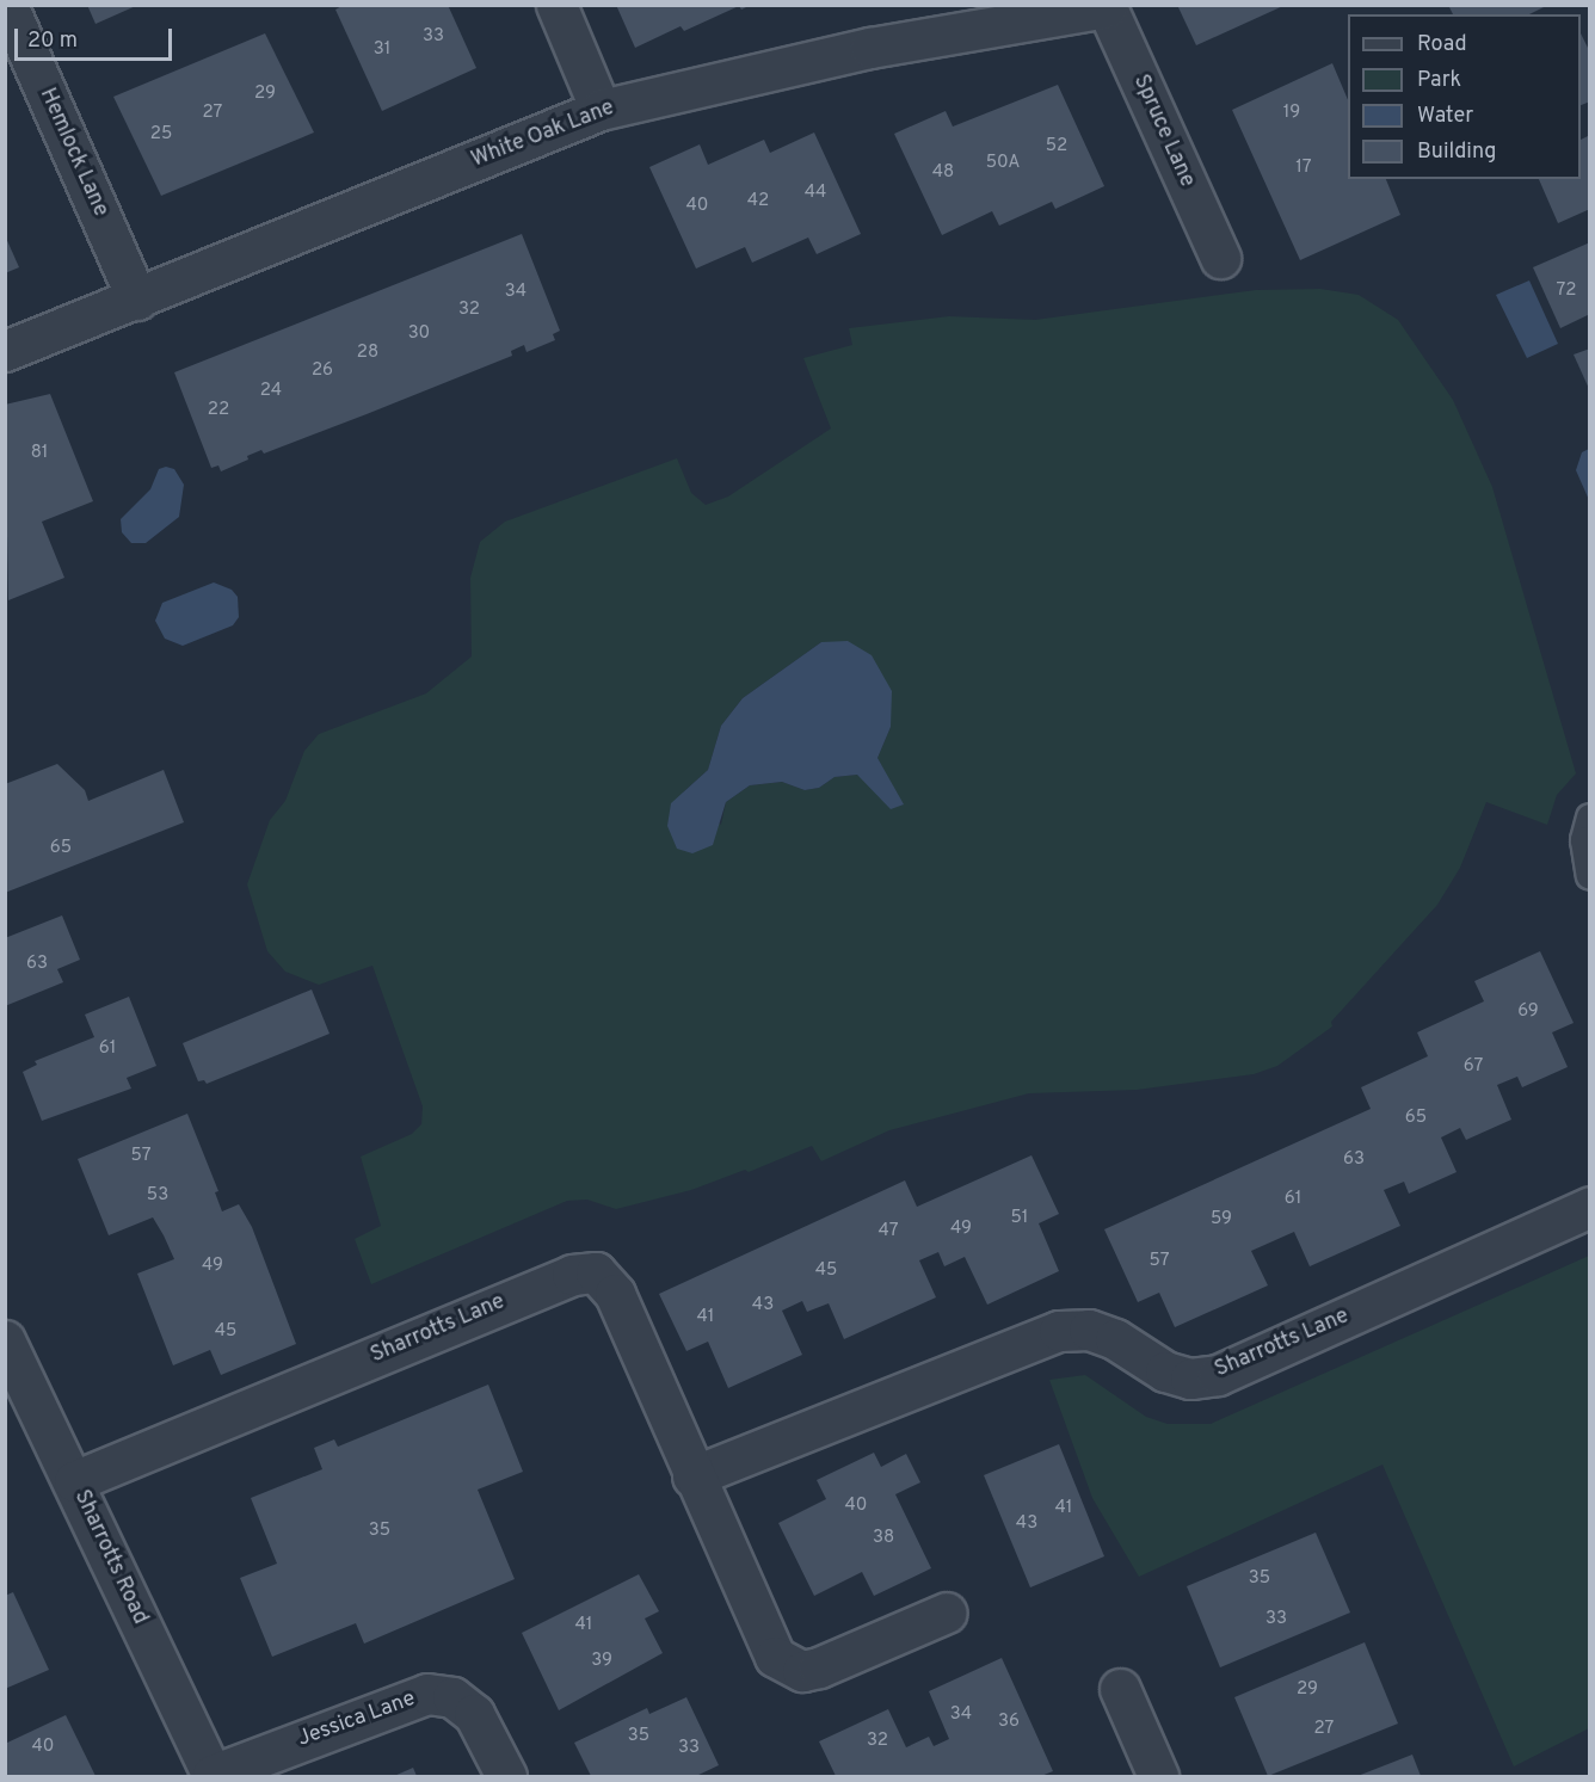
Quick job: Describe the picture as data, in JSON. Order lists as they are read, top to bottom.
{
  "streets": {
    "street": [
      "Spruce Lane",
      "White Oak Lane",
      "Hemlock Lane",
      "Sharrotts Lane",
      "Sharrotts Road",
      "Jessica Lane"
    ]
  },
  "crossings": [
    ["Spruce Lane", "White Oak Lane"],
    ["White Oak Lane", "Hemlock Lane"],
    ["Sharrotts Lane", "Sharrotts Road"],
    ["Sharrotts Road", "Jessica Lane"]
  ],
  "house_numbers": [
    "33",
    "31",
    "29",
    "27",
    "19",
    "25",
    "52",
    "50A",
    "17",
    "48",
    "44",
    "42",
    "40",
    "72",
    "34",
    "32",
    "30",
    "28",
    "26",
    "24",
    "22",
    "81",
    "65",
    "63",
    "69",
    "61",
    "67",
    "65",
    "57",
    "63",
    "53",
    "61",
    "51",
    "59",
    "49",
    "47",
    "57",
    "49",
    "45",
    "43",
    "41",
    "45",
    "40",
    "41",
    "43",
    "35",
    "38",
    "35",
    "33",
    "41",
    "39",
    "29",
    "34",
    "36",
    "27",
    "35",
    "32",
    "40",
    "33"
  ],
  "legend": [
    "Road",
    "Park",
    "Water",
    "Building"
  ],
  "scale_bar": "20 m"
}
